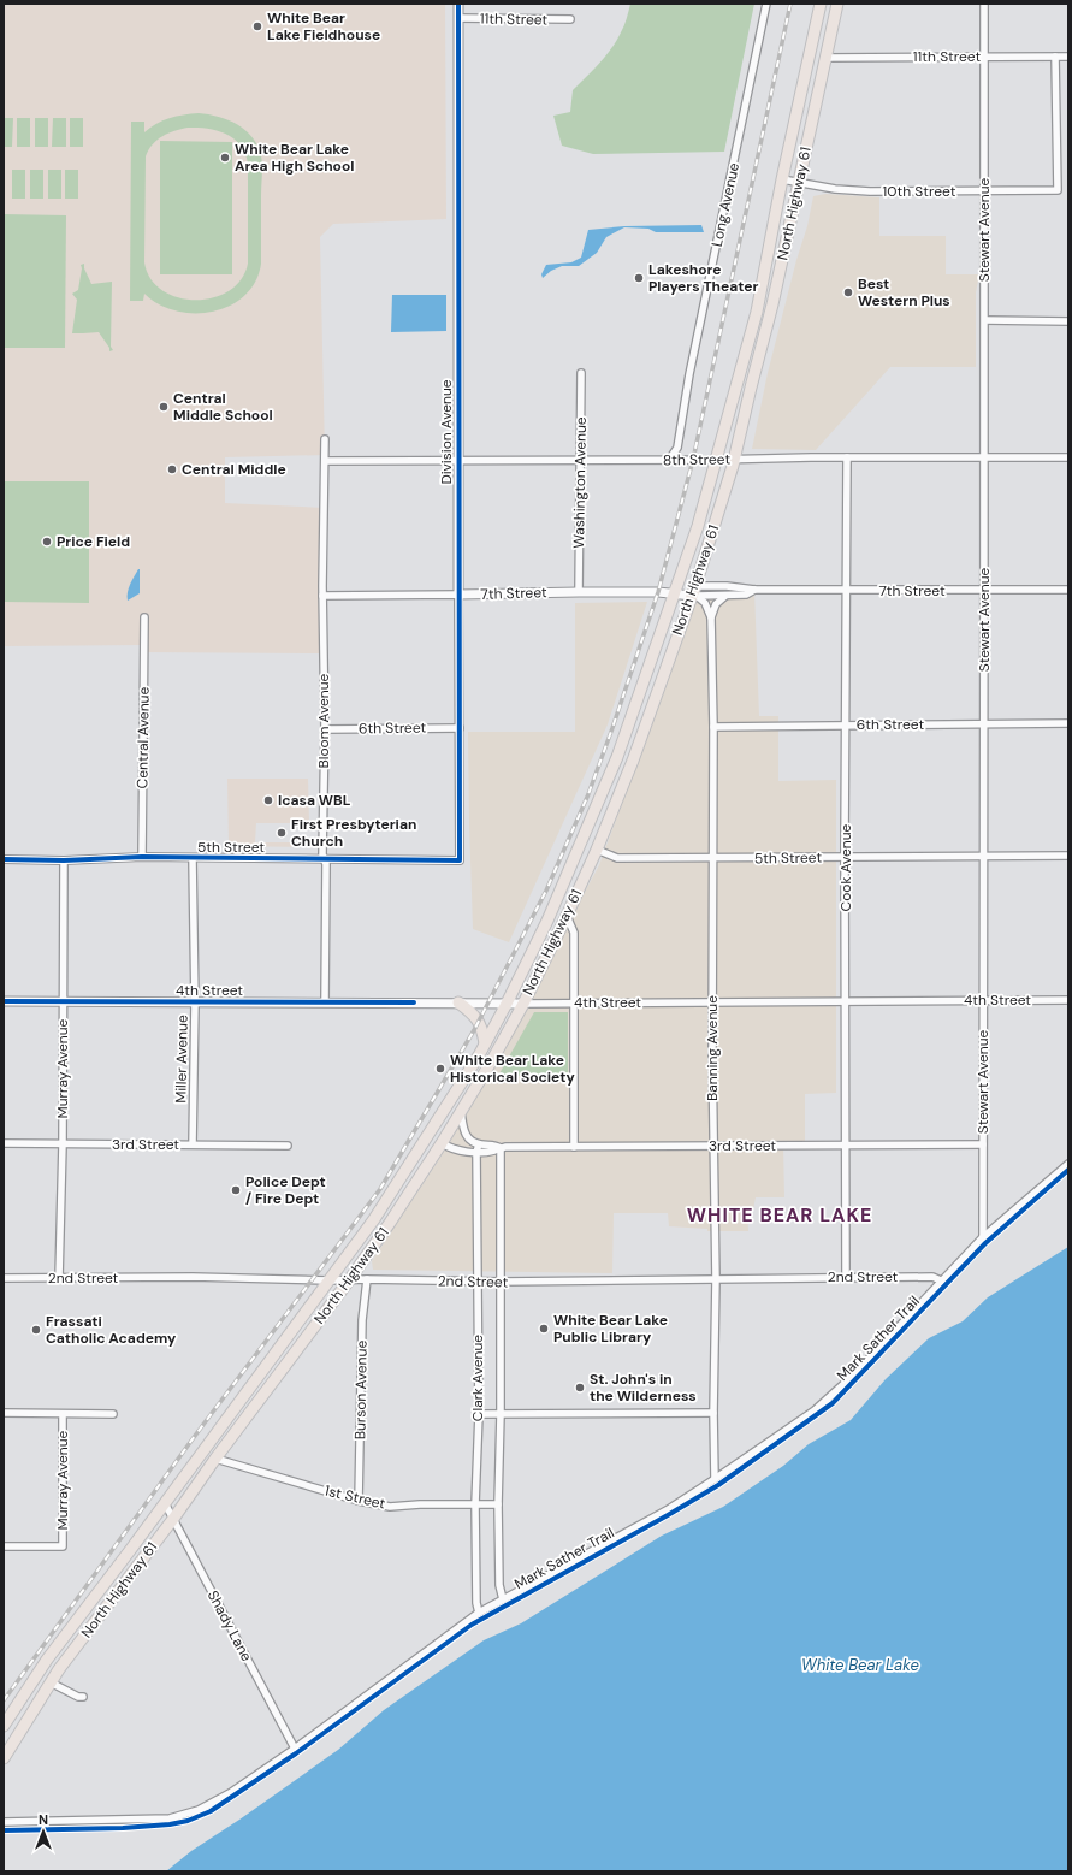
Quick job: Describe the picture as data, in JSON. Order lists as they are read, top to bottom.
{
  "streets": {
    "main road": ["North Highway 61"],
    "street": [
      "11th Street",
      "10th Street",
      "Long Avenue",
      "Stewart Avenue",
      "Division Avenue",
      "8th Street",
      "Washington Avenue",
      "7th Street",
      "Bloom Avenue",
      "6th Street",
      "Central Avenue",
      "5th Street",
      "Cook Avenue",
      "4th Street",
      "Banning Avenue",
      "Miller Avenue",
      "Murray Avenue",
      "3rd Street",
      "2nd Street",
      "Clark Avenue",
      "Burson Avenue",
      "1st Street",
      "Shady Lane"
    ],
    "cycle path": ["Mark Sather Trail"]
  },
  "crossings": [
    ["11th Street", "10th Street"],
    ["11th Street", "North Highway 61"],
    ["11th Street", "Stewart Avenue"],
    ["11th Street", "Division Avenue"],
    ["10th Street", "North Highway 61"],
    ["10th Street", "Stewart Avenue"],
    ["North Highway 61", "8th Street"],
    ["North Highway 61", "7th Street"],
    ["North Highway 61", "5th Street"],
    ["North Highway 61", "4th Street"],
    ["North Highway 61", "3rd Street"],
    ["North Highway 61", "2nd Street"],
    ["North Highway 61", "1st Street"],
    ["North Highway 61", "Shady Lane"],
    ["Long Avenue", "8th Street"],
    ["Stewart Avenue", "8th Street"],
    ["Stewart Avenue", "7th Street"],
    ["Stewart Avenue", "6th Street"],
    ["Stewart Avenue", "5th Street"],
    ["Stewart Avenue", "4th Street"],
    ["Stewart Avenue", "3rd Street"],
    ["Division Avenue", "8th Street"],
    ["Division Avenue", "7th Street"],
    ["Division Avenue", "6th Street"],
    ["Division Avenue", "5th Street"],
    ["8th Street", "Washington Avenue"],
    ["8th Street", "Bloom Avenue"],
    ["8th Street", "Cook Avenue"],
    ["Washington Avenue", "7th Street"],
    ["7th Street", "Bloom Avenue"],
    ["7th Street", "Cook Avenue"],
    ["Bloom Avenue", "6th Street"],
    ["Bloom Avenue", "5th Street"],
    ["Bloom Avenue", "4th Street"],
    ["6th Street", "Cook Avenue"],
    ["6th Street", "Banning Avenue"],
    ["Central Avenue", "5th Street"],
    ["5th Street", "Cook Avenue"],
    ["5th Street", "Banning Avenue"],
    ["5th Street", "Miller Avenue"],
    ["5th Street", "Murray Avenue"],
    ["Cook Avenue", "4th Street"],
    ["Cook Avenue", "3rd Street"],
    ["Cook Avenue", "2nd Street"],
    ["4th Street", "Banning Avenue"],
    ["4th Street", "Miller Avenue"],
    ["4th Street", "Murray Avenue"],
    ["Banning Avenue", "3rd Street"],
    ["Banning Avenue", "2nd Street"],
    ["Miller Avenue", "3rd Street"],
    ["Murray Avenue", "3rd Street"],
    ["Murray Avenue", "2nd Street"],
    ["3rd Street", "Clark Avenue"],
    ["2nd Street", "Clark Avenue"],
    ["2nd Street", "Burson Avenue"],
    ["Clark Avenue", "1st Street"],
    ["Burson Avenue", "1st Street"]
  ],
  "districts": ["WHITE BEAR LAKE"],
  "water": ["White Bear Lake"],
  "places": [
    "White Bear Lake Fieldhouse",
    "White Bear Lake Area High School",
    "Lakeshore Players Theater",
    "Best Western Plus",
    "Central Middle School",
    "Central Middle",
    "Price Field",
    "Icasa WBL",
    "First Presbyterian Church",
    "White Bear Lake Historical Society",
    "Police Dept / Fire Dept",
    "White Bear Lake Public Library",
    "Frassati Catholic Academy",
    "St. John's in the Wilderness"
  ],
  "north": "top"
}
